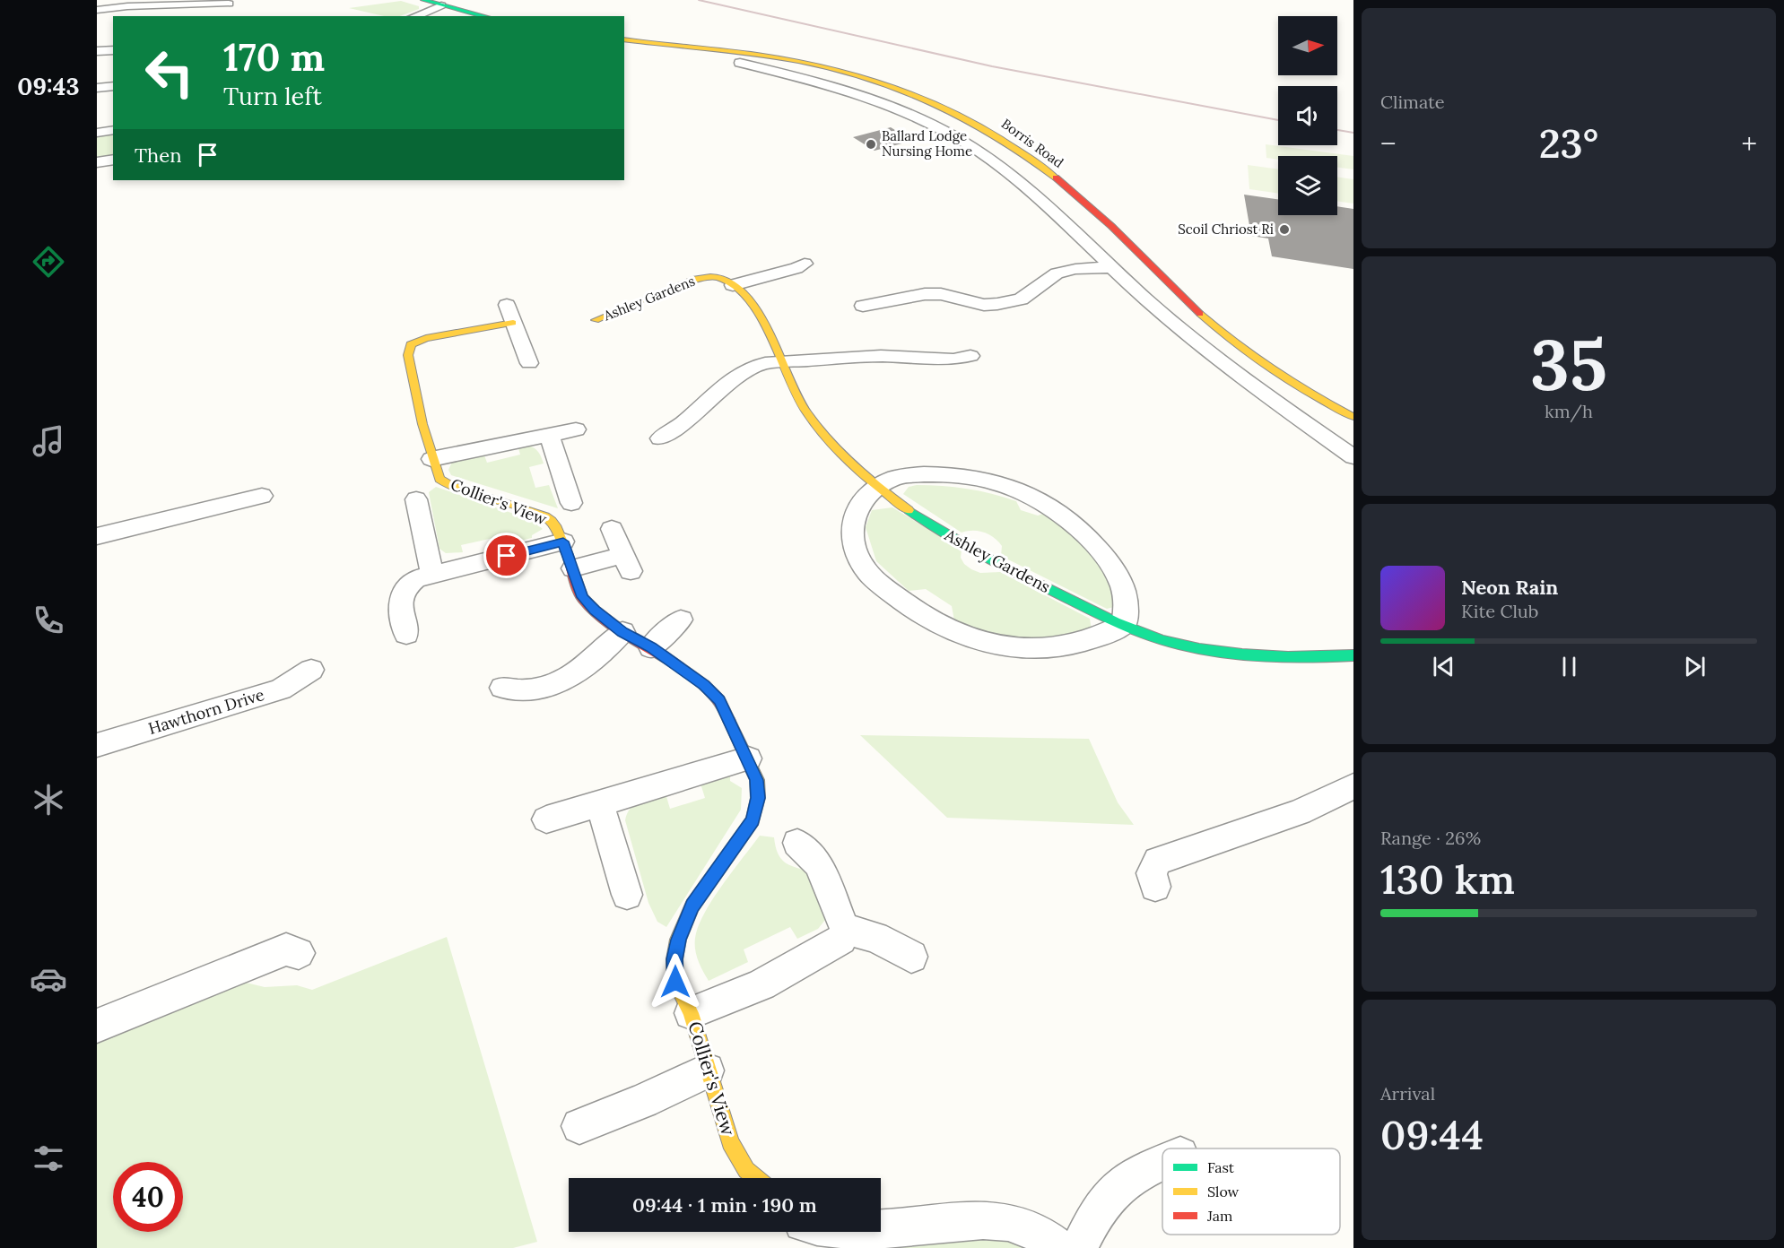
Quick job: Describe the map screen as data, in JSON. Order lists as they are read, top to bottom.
{
  "streets": {
    "street": [
      "Borris Road",
      "Ashley Gardens",
      "Collier's View",
      "Hawthorn Drive"
    ]
  },
  "places": ["Ballard Lodge Nursing Home", "Scoil Chriost Ri"],
  "legend": ["Fast", "Slow", "Jam"],
  "north": "right",
  "page": {
    "tabs": "09:43",
    "tile": [
      "Climate",
      ["35", "km/h"],
      ["Range · 26%", "130 km"],
      ["Arrival", "09:44"]
    ],
    "turn": ["170 m", "Turn left"],
    "heat": ["−", "23°", "+"],
    "then": "Then",
    "song": ["Neon Rain", "Kite Club"],
    "limit": "40",
    "trip": "09:44 · 1 min · 190 m"
  }
}
